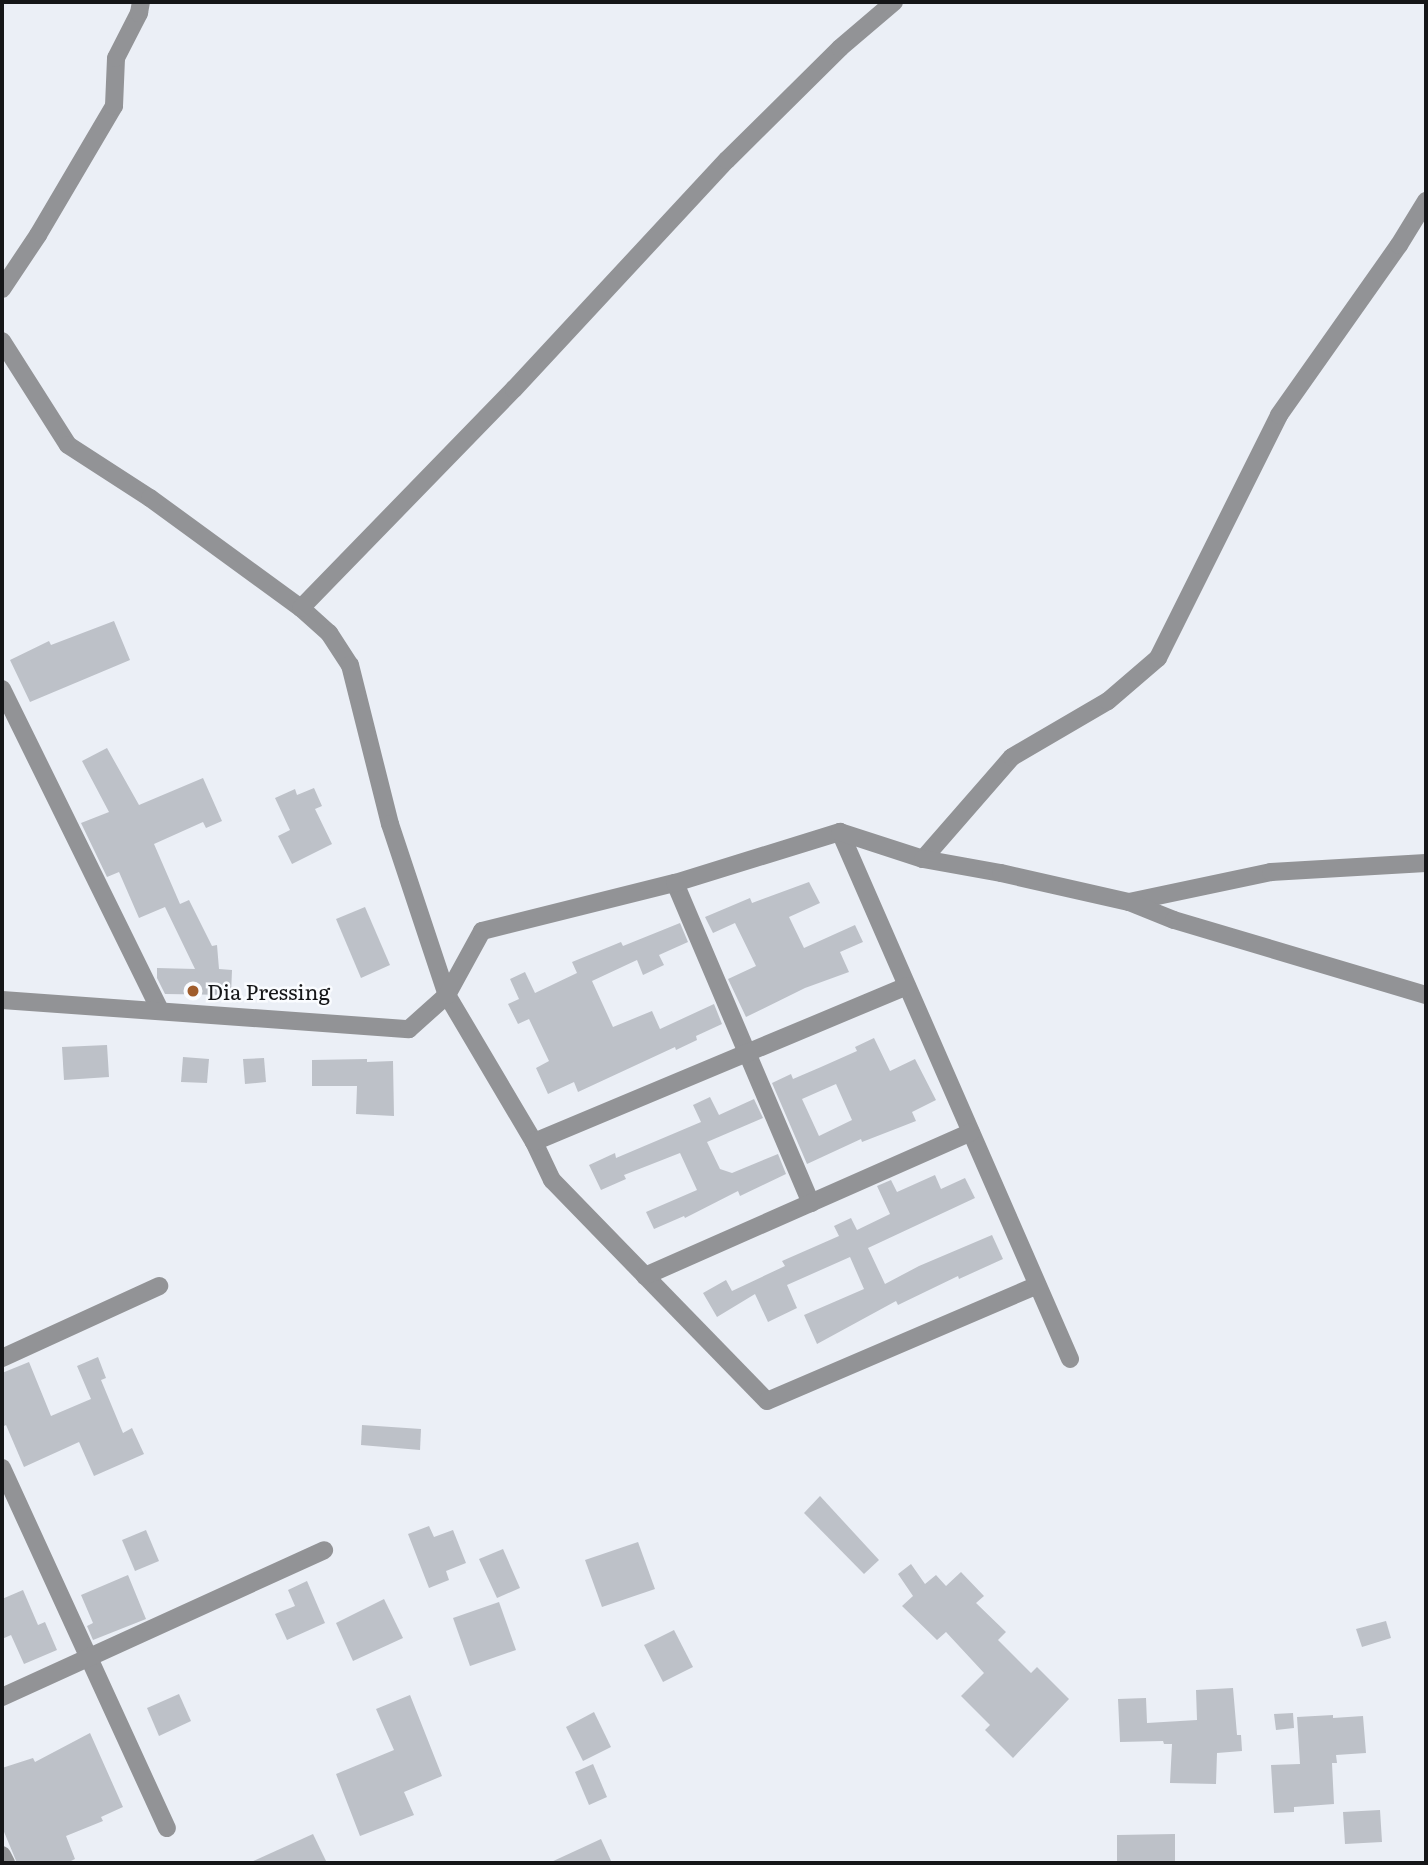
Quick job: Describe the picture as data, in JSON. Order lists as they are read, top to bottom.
{
  "places": ["Dia Pressing"]
}
